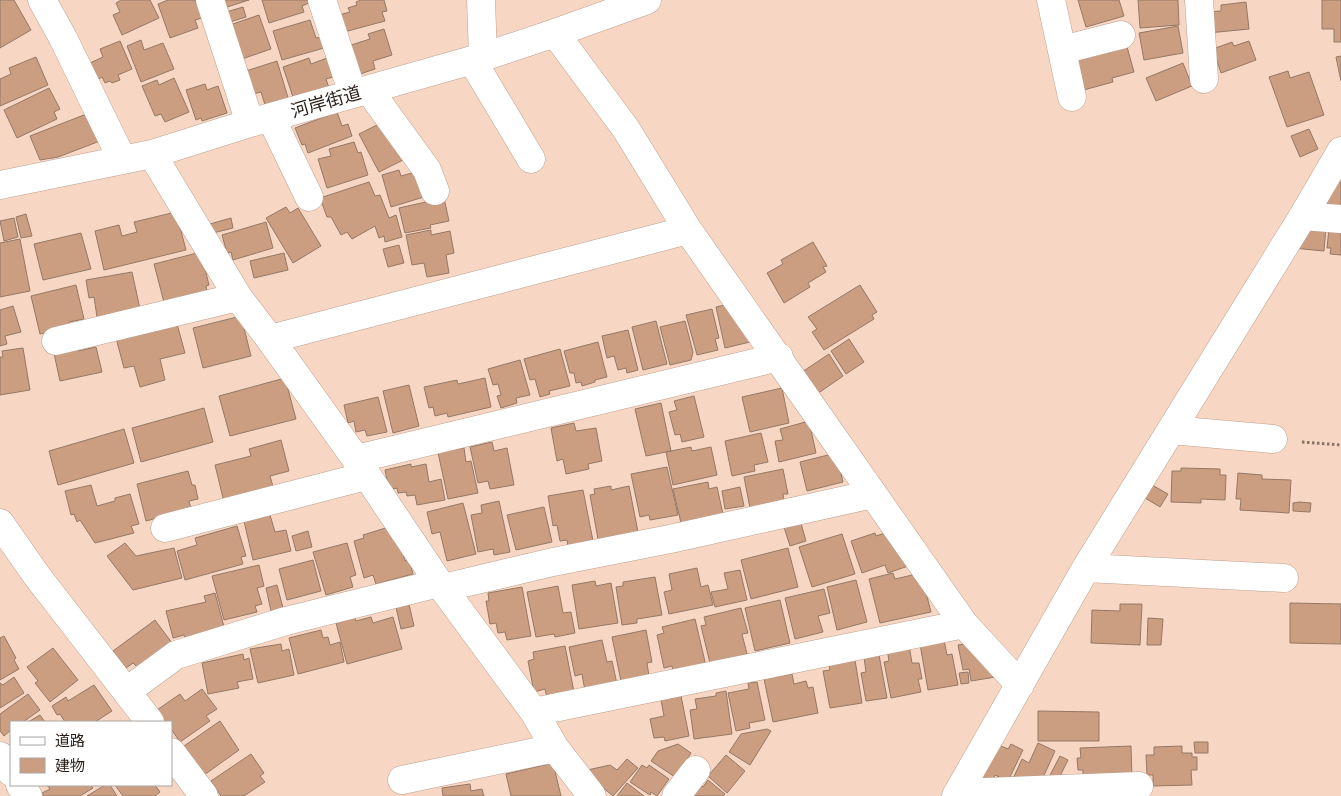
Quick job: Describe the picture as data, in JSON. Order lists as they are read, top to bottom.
{
  "streets": {
    "street": ["河岸街道"]
  },
  "legend": ["道路", "建物"]
}
